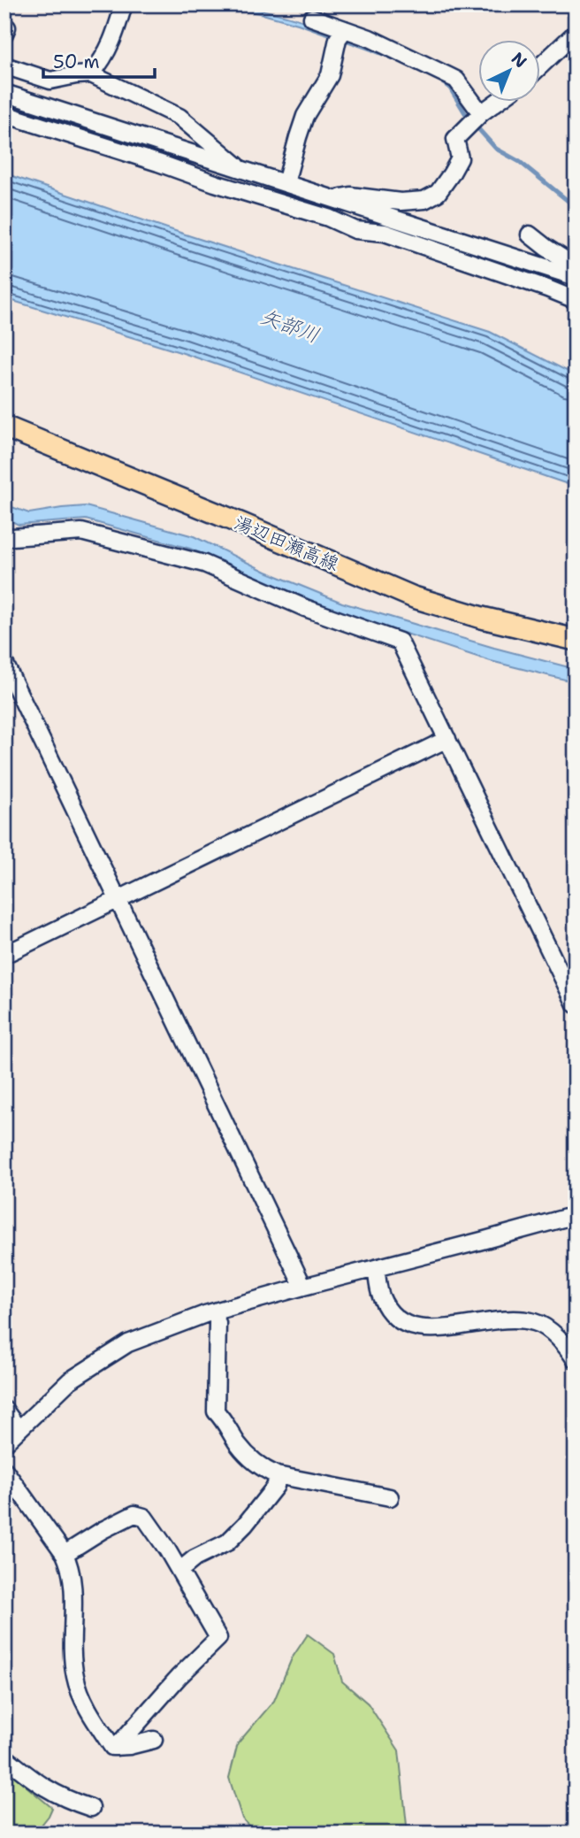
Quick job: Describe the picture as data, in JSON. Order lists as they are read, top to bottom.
{
  "streets": {
    "main road": ["湯辺田瀬高線"]
  },
  "water": ["矢部川"],
  "scale_bar": "50 m",
  "north": "top right"
}
